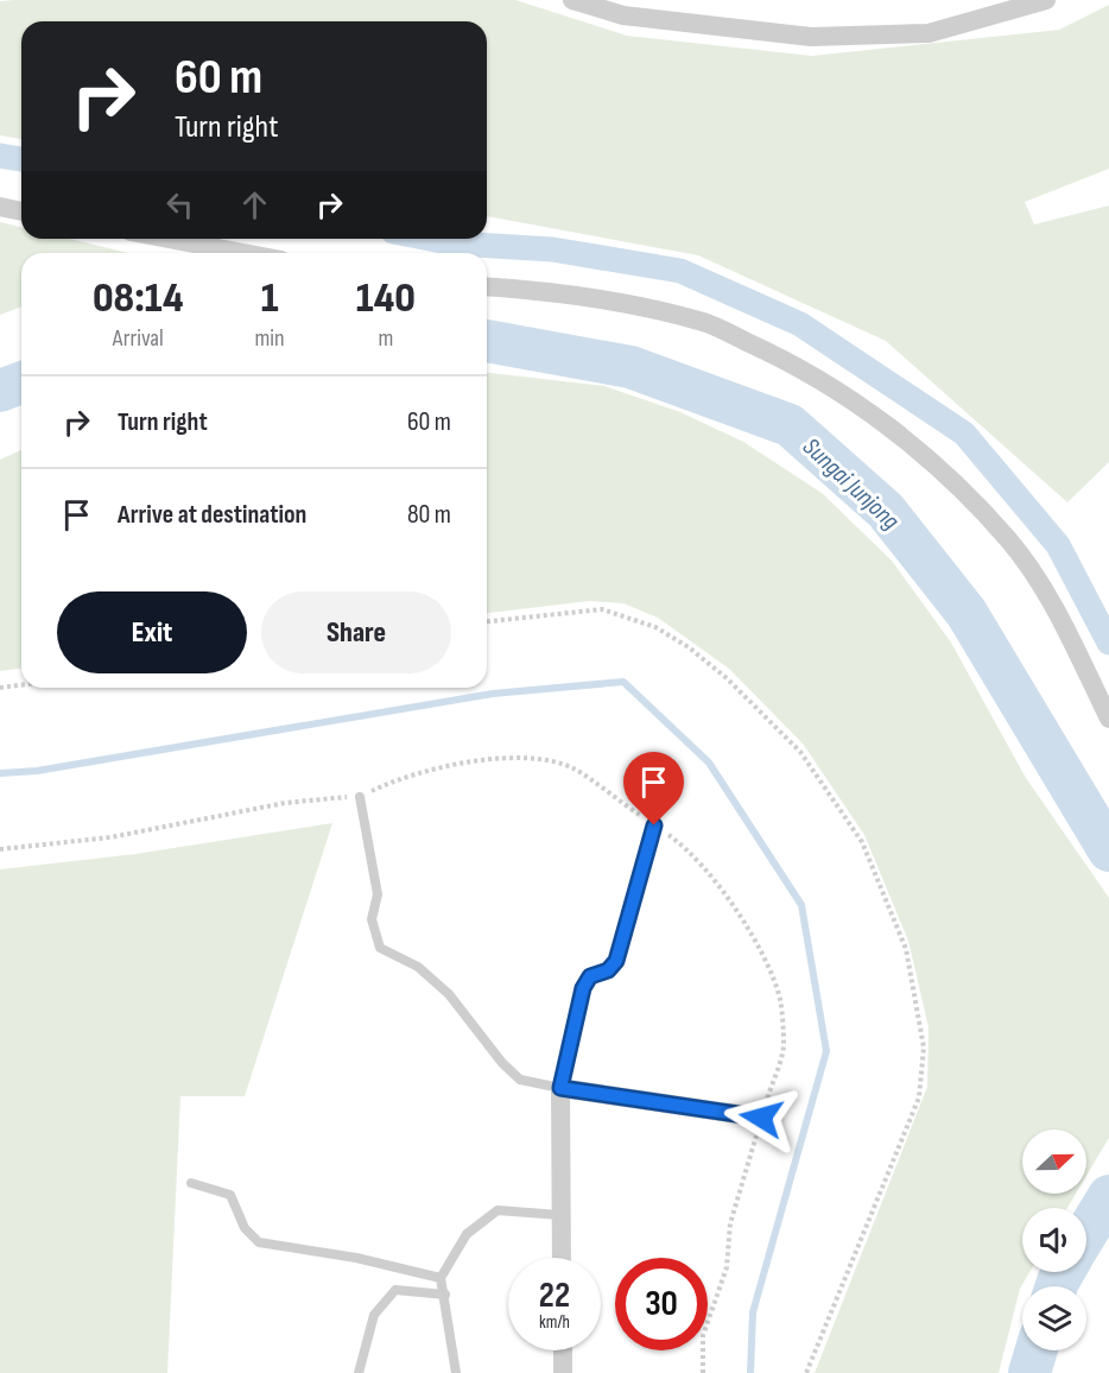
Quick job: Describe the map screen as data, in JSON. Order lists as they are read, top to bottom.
{
  "water": ["Sungai Junjong"],
  "north": "right",
  "page": {
    "turn": ["60 m", "Turn right"],
    "eta": [
      "08:14",
      "Arrival",
      "1",
      "min",
      "140",
      "m"
    ],
    "list": [
      {
        "name": "Turn right",
        "value": "60 m"
      },
      {
        "name": "Arrive at destination",
        "value": "80 m"
      }
    ],
    "buttons": ["Exit", "Share"],
    "speed": "22 km/h",
    "limit": "30"
  }
}
